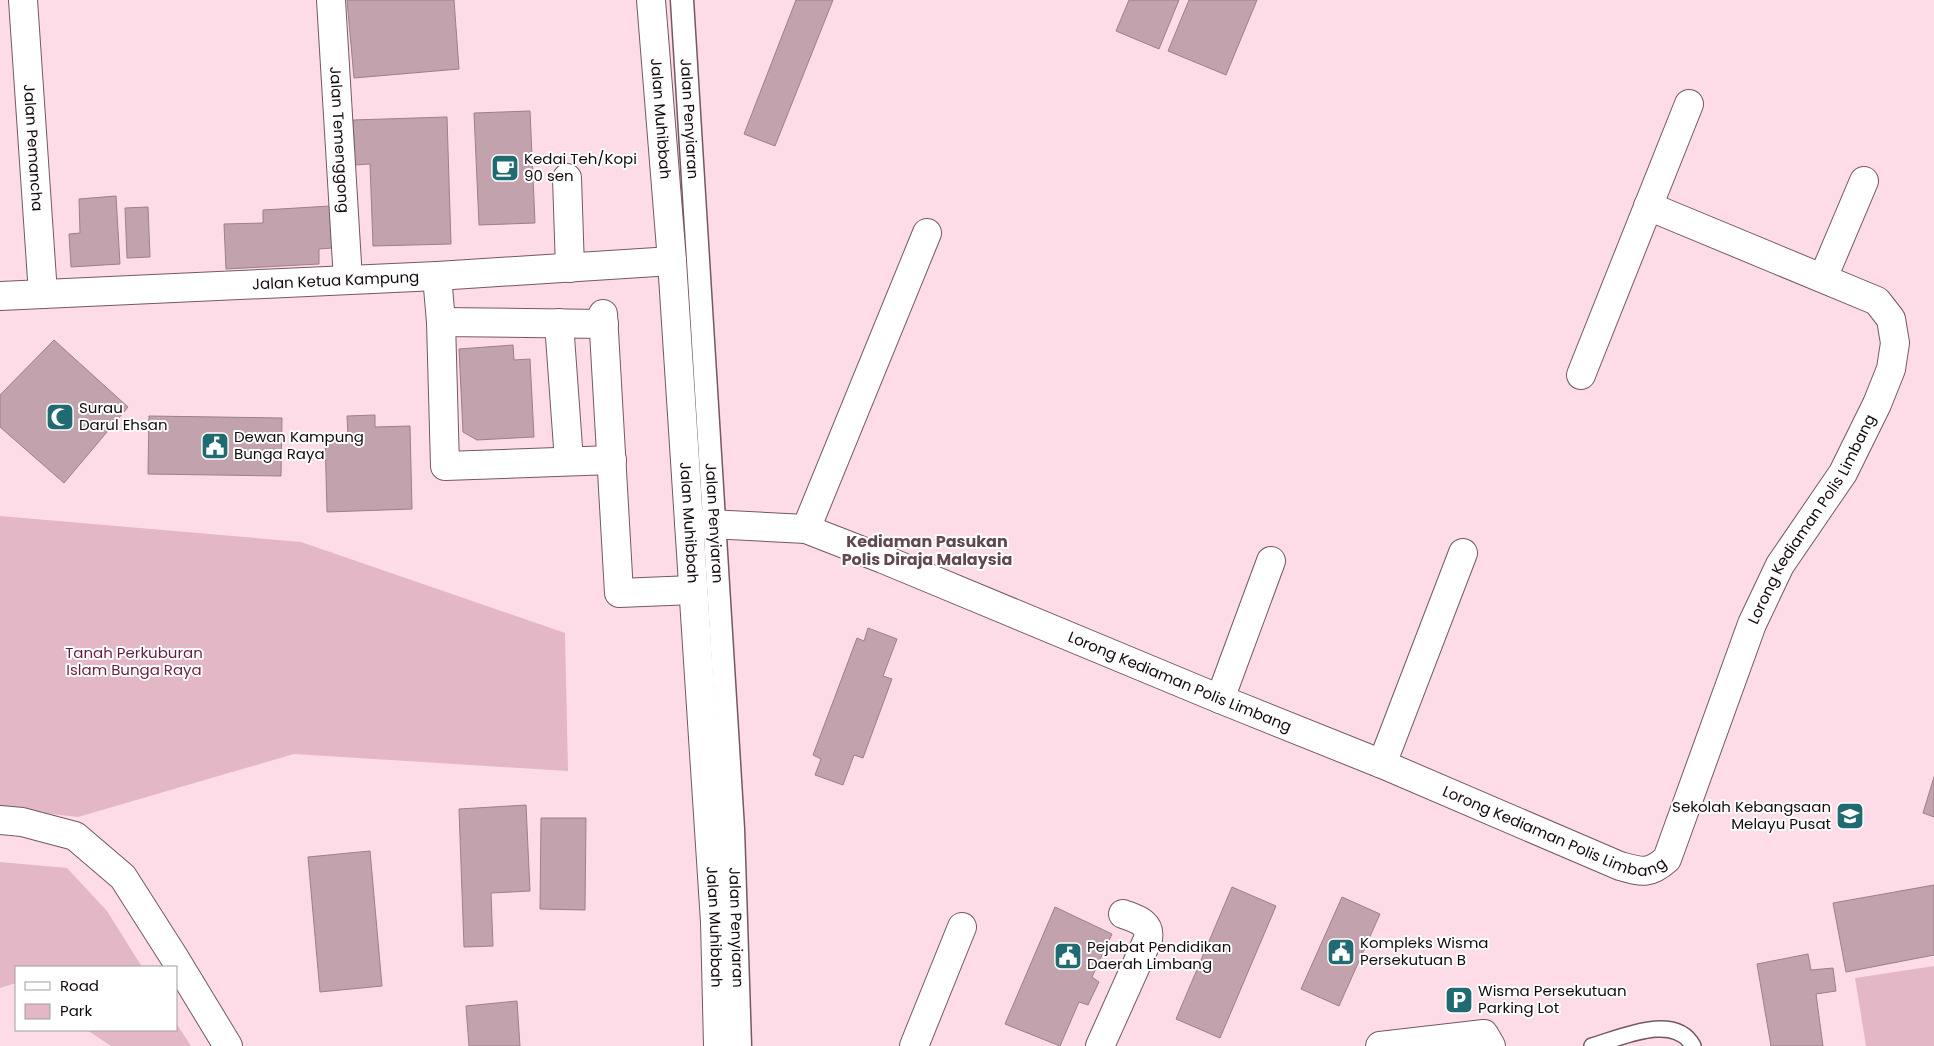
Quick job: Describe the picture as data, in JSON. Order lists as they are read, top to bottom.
{
  "streets": {
    "street": [
      "Jalan Muhibbah",
      "Jalan Penyiaran",
      "Jalan Temenggong",
      "Jalan Pemancha",
      "Jalan Ketua Kampung",
      "Lorong Kediaman Polis Limbang"
    ]
  },
  "crossings": [
    ["Jalan Muhibbah", "Jalan Ketua Kampung"],
    ["Jalan Muhibbah", "Lorong Kediaman Polis Limbang"],
    ["Jalan Penyiaran", "Lorong Kediaman Polis Limbang"],
    ["Jalan Temenggong", "Jalan Ketua Kampung"],
    ["Jalan Pemancha", "Jalan Ketua Kampung"]
  ],
  "districts": ["Kediaman Pasukan Polis Diraja Malaysia"],
  "parks": ["Tanah Perkuburan Islam Bunga Raya"],
  "places": {
    "cafe": ["Kedai Teh/Kopi 90 sen"],
    "mosque": ["Surau Darul Ehsan"],
    "public building": ["Dewan Kampung Bunga Raya", "Kompleks Wisma Persekutuan B", "Pejabat Pendidikan Daerah Limbang"],
    "school or university": ["Sekolah Kebangsaan Melayu Pusat"],
    "parking": ["Wisma Persekutuan Parking Lot"]
  },
  "legend": ["Road", "Park"]
}
